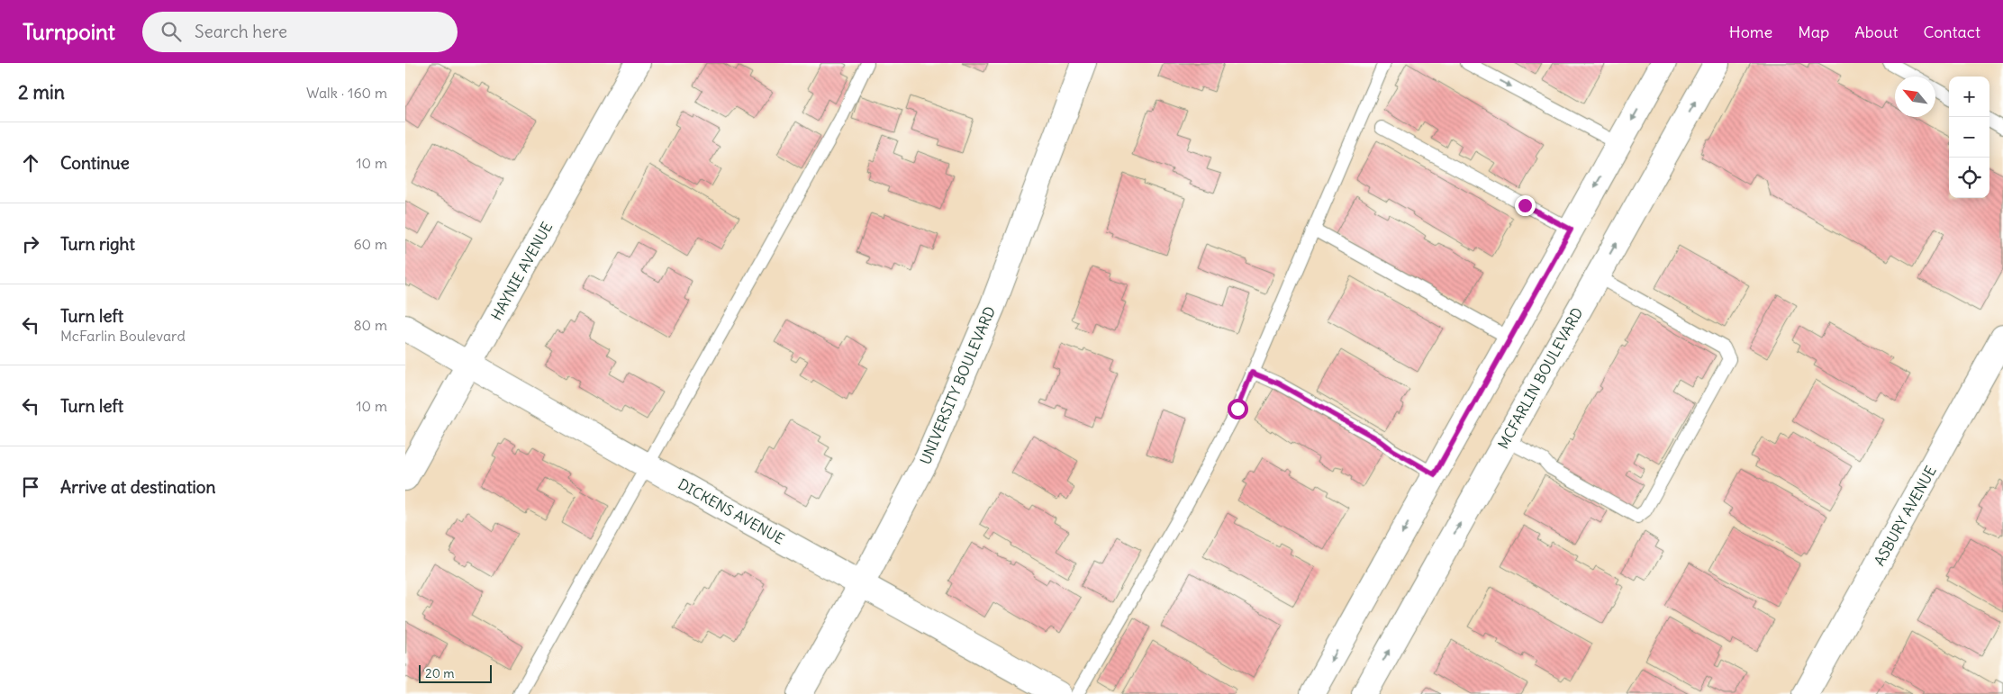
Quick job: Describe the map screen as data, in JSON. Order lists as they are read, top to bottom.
{
  "streets": {
    "street": [
      "HAYNIE AVENUE",
      "MCFARLIN BOULEVARD",
      "UNIVERSITY BOULEVARD",
      "DICKENS AVENUE",
      "ASBURY AVENUE"
    ]
  },
  "crossings": [
    ["HAYNIE AVENUE", "DICKENS AVENUE"],
    ["UNIVERSITY BOULEVARD", "DICKENS AVENUE"]
  ],
  "scale_bar": "20 m",
  "north": "top left",
  "page": {
    "header": "Turnpoint",
    "search": "Search here",
    "nav": [
      "Home",
      "Map",
      "About",
      "Contact"
    ],
    "heading": ["2 min", "Walk · 160 m"],
    "map_buttons": ["+", "−"],
    "list": [
      ["Continue", "10 m"],
      ["Turn right", "60 m"],
      ["Turn left", "McFarlin Boulevard", "80 m"],
      ["Turn left", "10 m"],
      "Arrive at destination"
    ],
    "scale": "20 m"
  }
}
